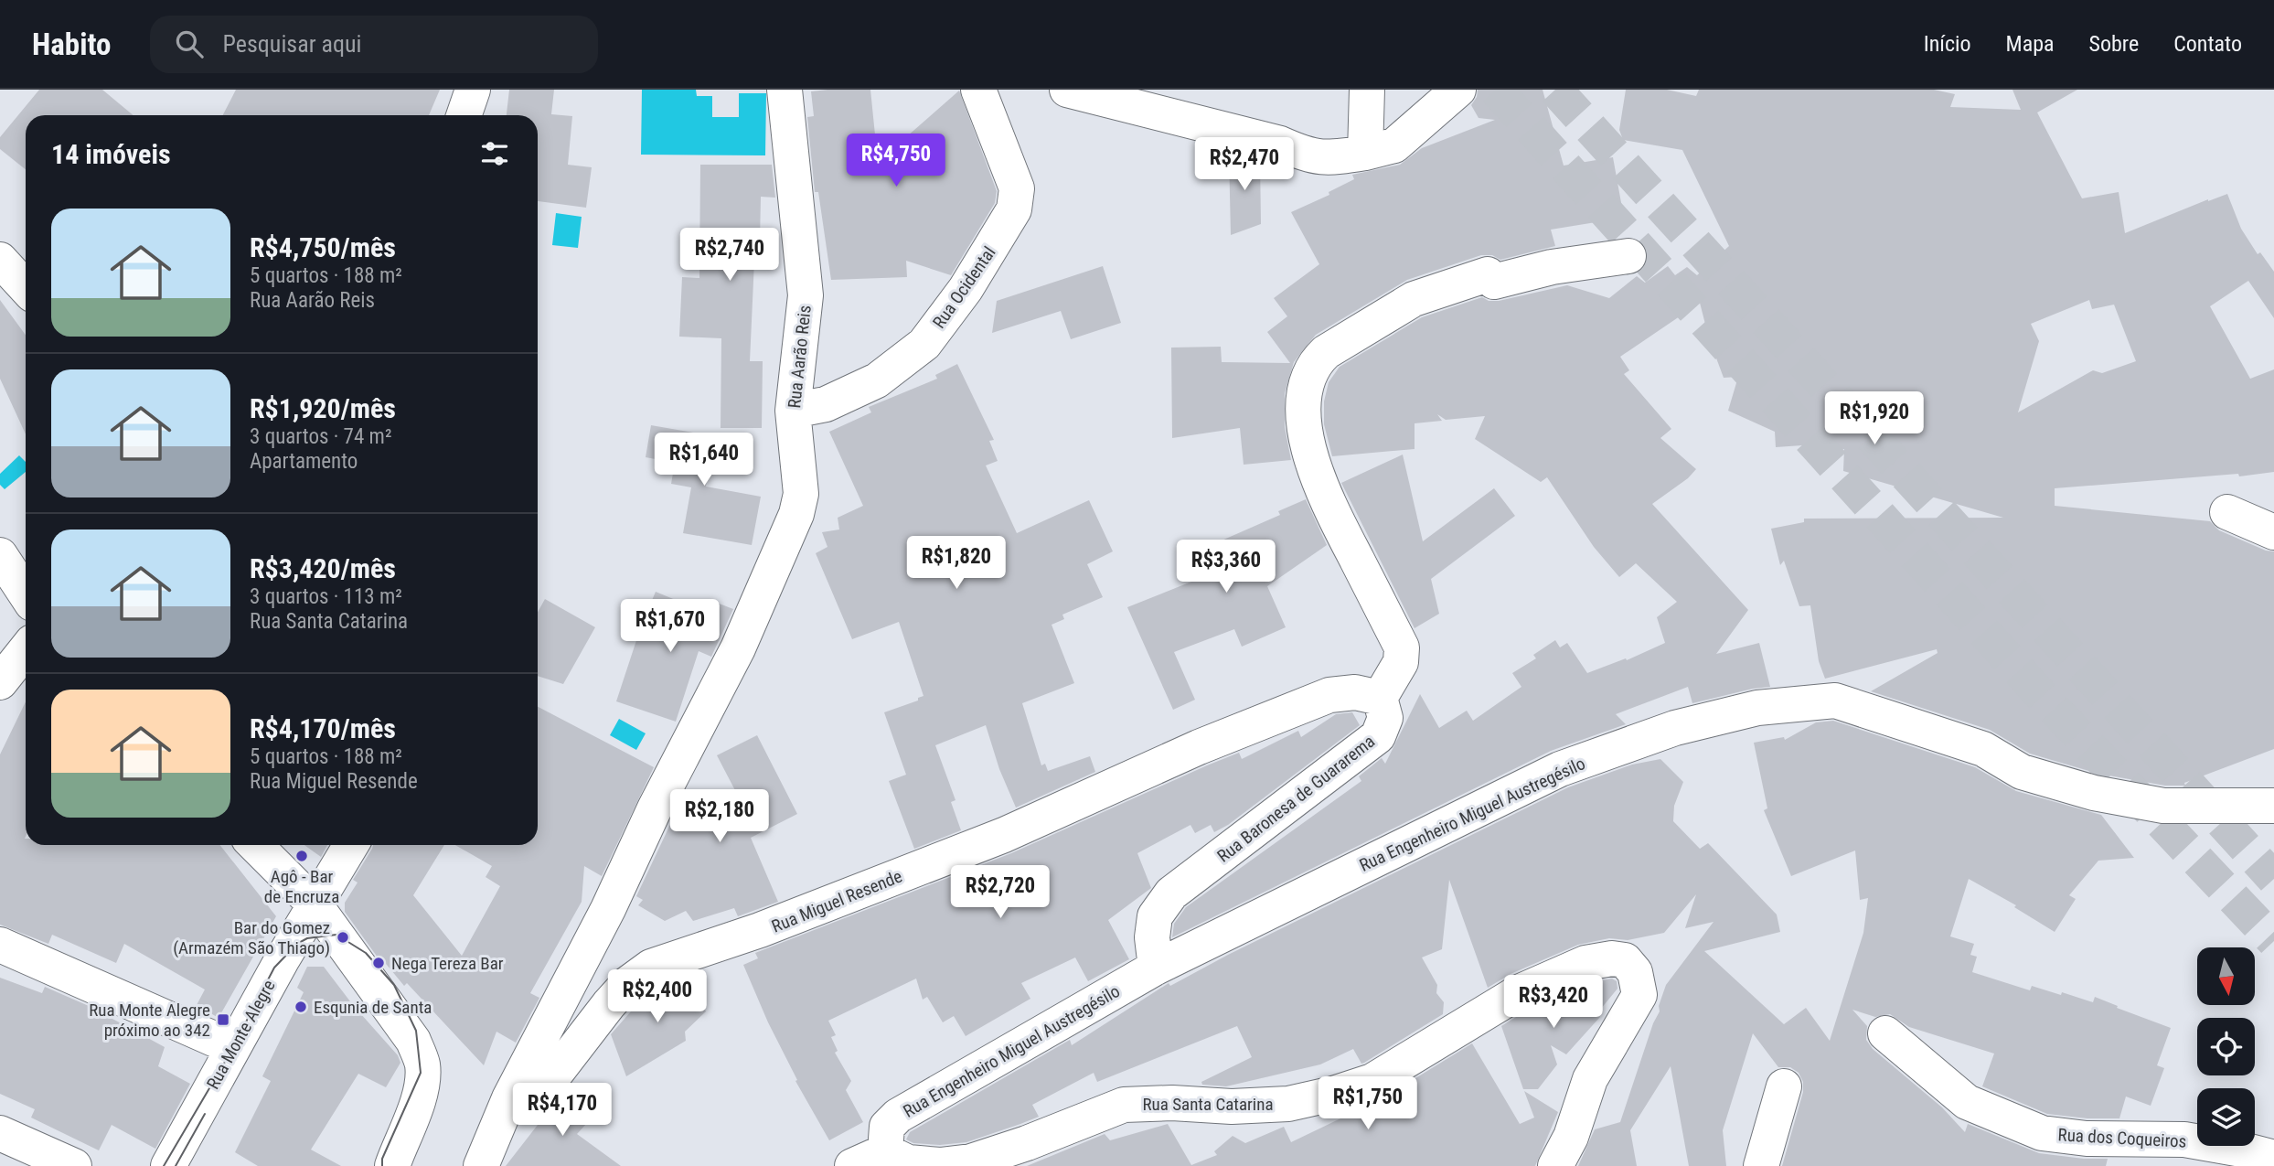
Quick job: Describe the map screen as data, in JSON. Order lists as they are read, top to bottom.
{
  "streets": {
    "street": [
      "Rua Ocidental",
      "Rua Aarão Reis",
      "Rua Baronesa de Guararema",
      "Rua Engenheiro Miguel Austregésilo",
      "Rua Miguel Resende",
      "Rua Monte Alegre",
      "Rua Santa Catarina",
      "Rua dos Coqueiros"
    ]
  },
  "crossings": [
    ["Rua Ocidental", "Rua Aarão Reis"],
    ["Rua Aarão Reis", "Rua Miguel Resende"],
    ["Rua Baronesa de Guararema", "Rua Engenheiro Miguel Austregésilo"],
    ["Rua Baronesa de Guararema", "Rua Miguel Resende"],
    ["Rua Engenheiro Miguel Austregésilo", "Rua Santa Catarina"]
  ],
  "places": {
    "other": [
      "Agô - Bar de Encruza",
      "Bar do Gomez (Armazém São Thiago)",
      "Nega Tereza Bar",
      "Esqunia de Santa"
    ],
    "transit": ["Rua Monte Alegre próximo ao 342"]
  },
  "north": "bottom",
  "page": {
    "header": "Habito",
    "search": "Pesquisar aqui",
    "nav": [
      "Início",
      "Mapa",
      "Sobre",
      "Contato"
    ],
    "heading": "14 imóveis",
    "price": [
      "R$4,750",
      "R$2,470",
      "R$2,740",
      "R$1,920",
      "R$1,640",
      "R$1,820",
      "R$3,360",
      "R$1,670",
      "R$2,180",
      "R$2,720",
      "R$2,400",
      "R$3,420",
      "R$1,750",
      "R$4,170"
    ],
    "list": [
      {
        "name": "R$4,750/mês",
        "note": "5 quartos · 188 m² · Rua Aarão Reis"
      },
      {
        "name": "R$1,920/mês",
        "note": "3 quartos · 74 m² · Apartamento"
      },
      {
        "name": "R$3,420/mês",
        "note": "3 quartos · 113 m² · Rua Santa Catarina"
      },
      {
        "name": "R$4,170/mês",
        "note": "5 quartos · 188 m² · Rua Miguel Resende"
      }
    ]
  }
}
